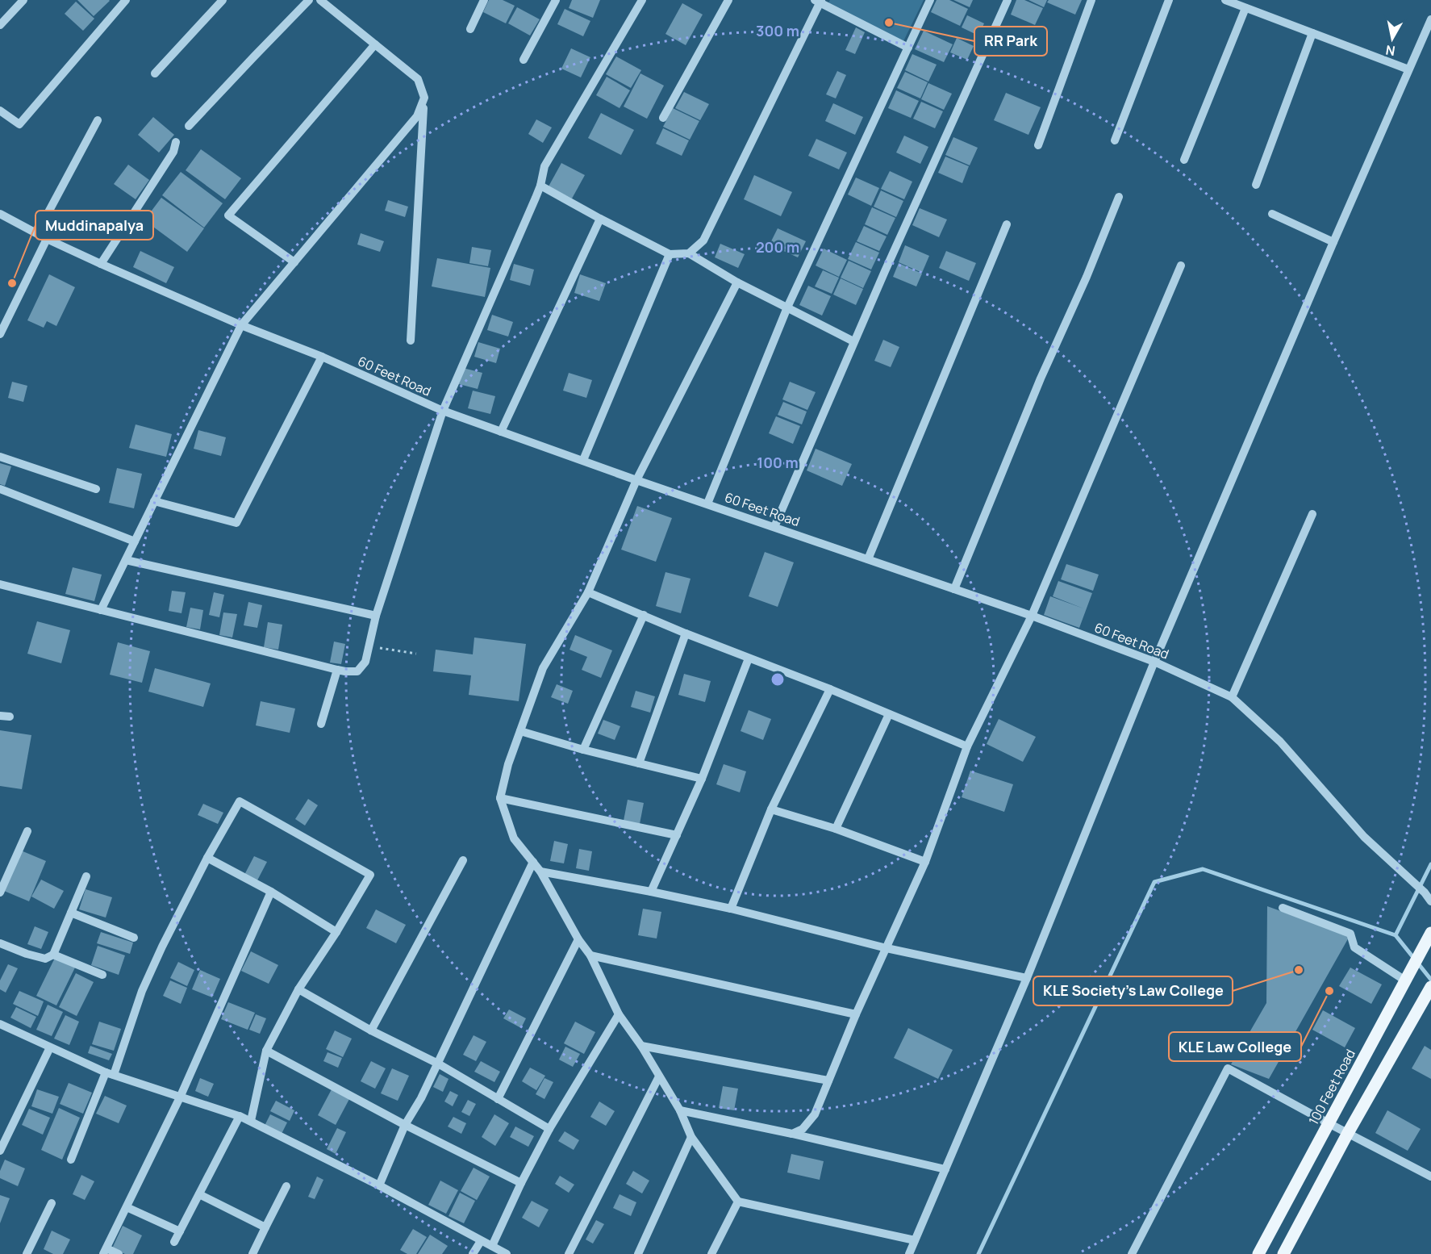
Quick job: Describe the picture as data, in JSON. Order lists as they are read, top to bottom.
{
  "streets": {
    "main road": ["100 Feet Road"],
    "street": ["60 Feet Road"]
  },
  "places": [
    "RR Park",
    "Muddinapalya",
    "KLE Society's Law College",
    "KLE Law College"
  ],
  "north": "bottom",
  "rings": ["300 m", "200 m", "100 m"]
}
